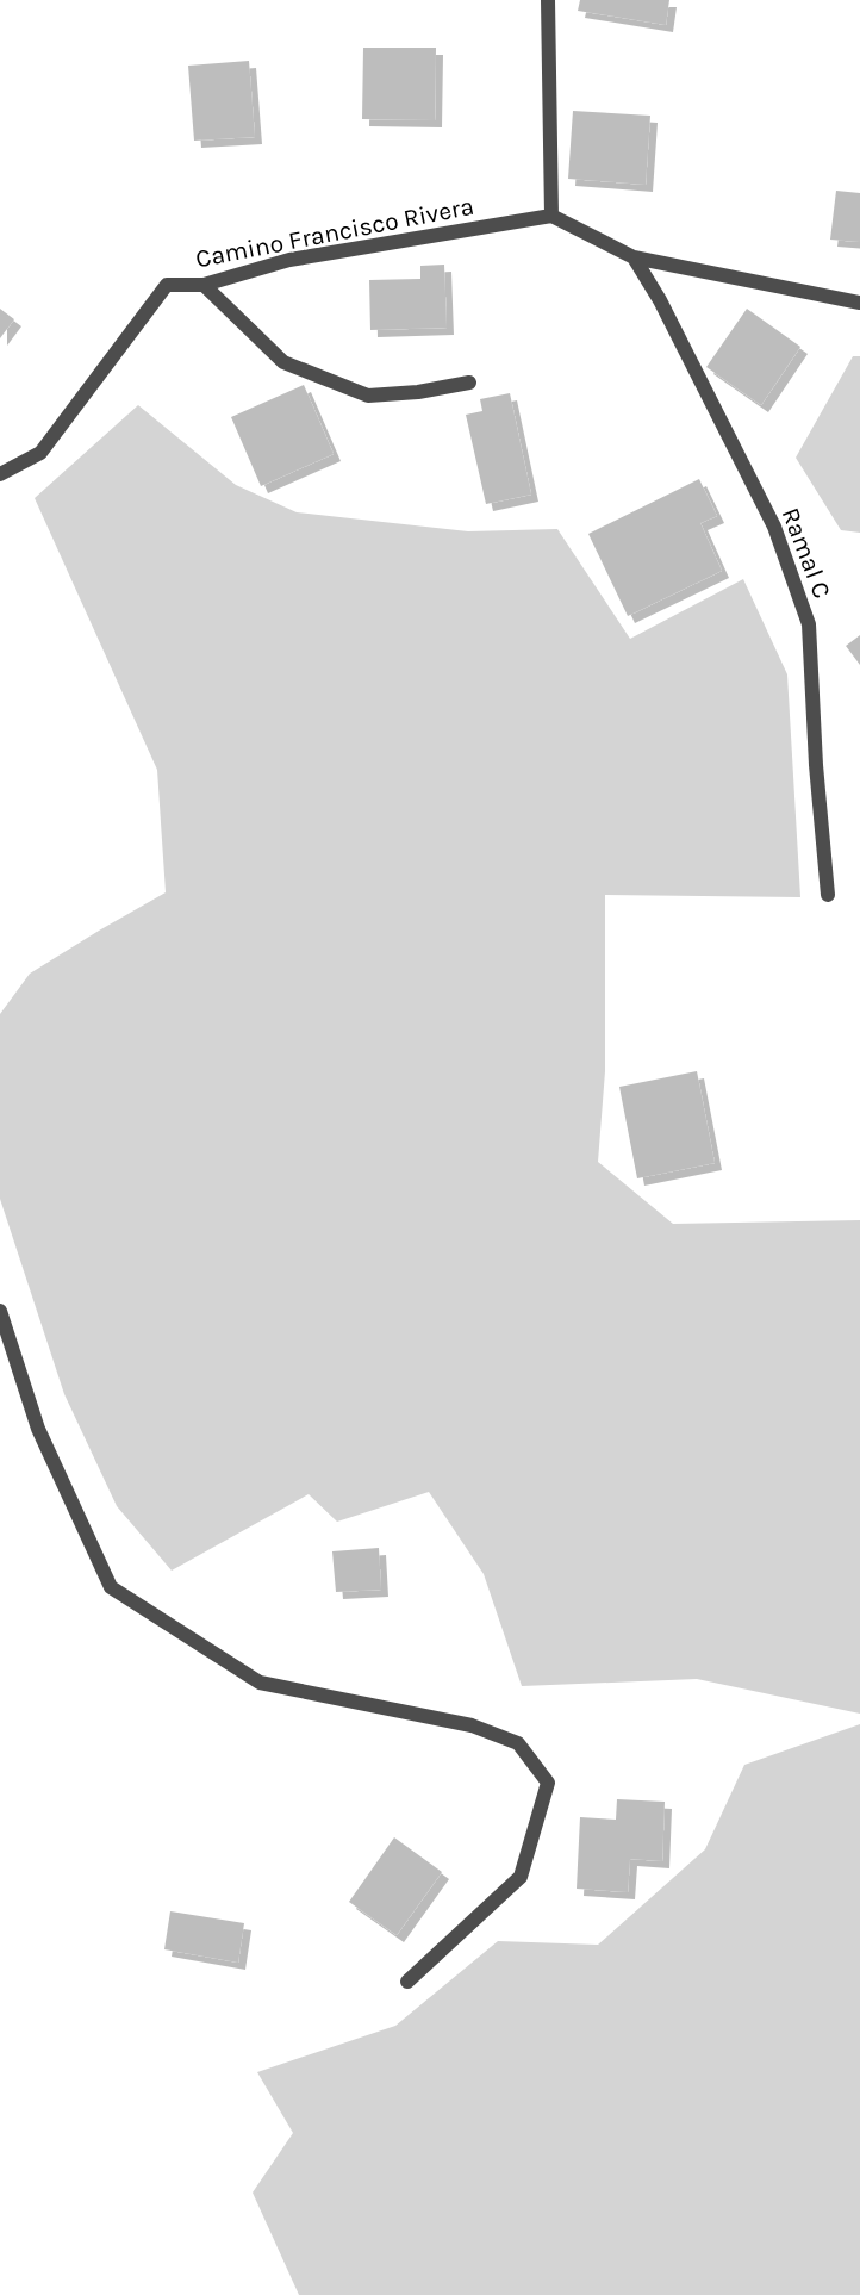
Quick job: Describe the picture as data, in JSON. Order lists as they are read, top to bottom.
{
  "streets": {
    "street": ["Camino Francisco Rivera", "Ramal C"]
  }
}
